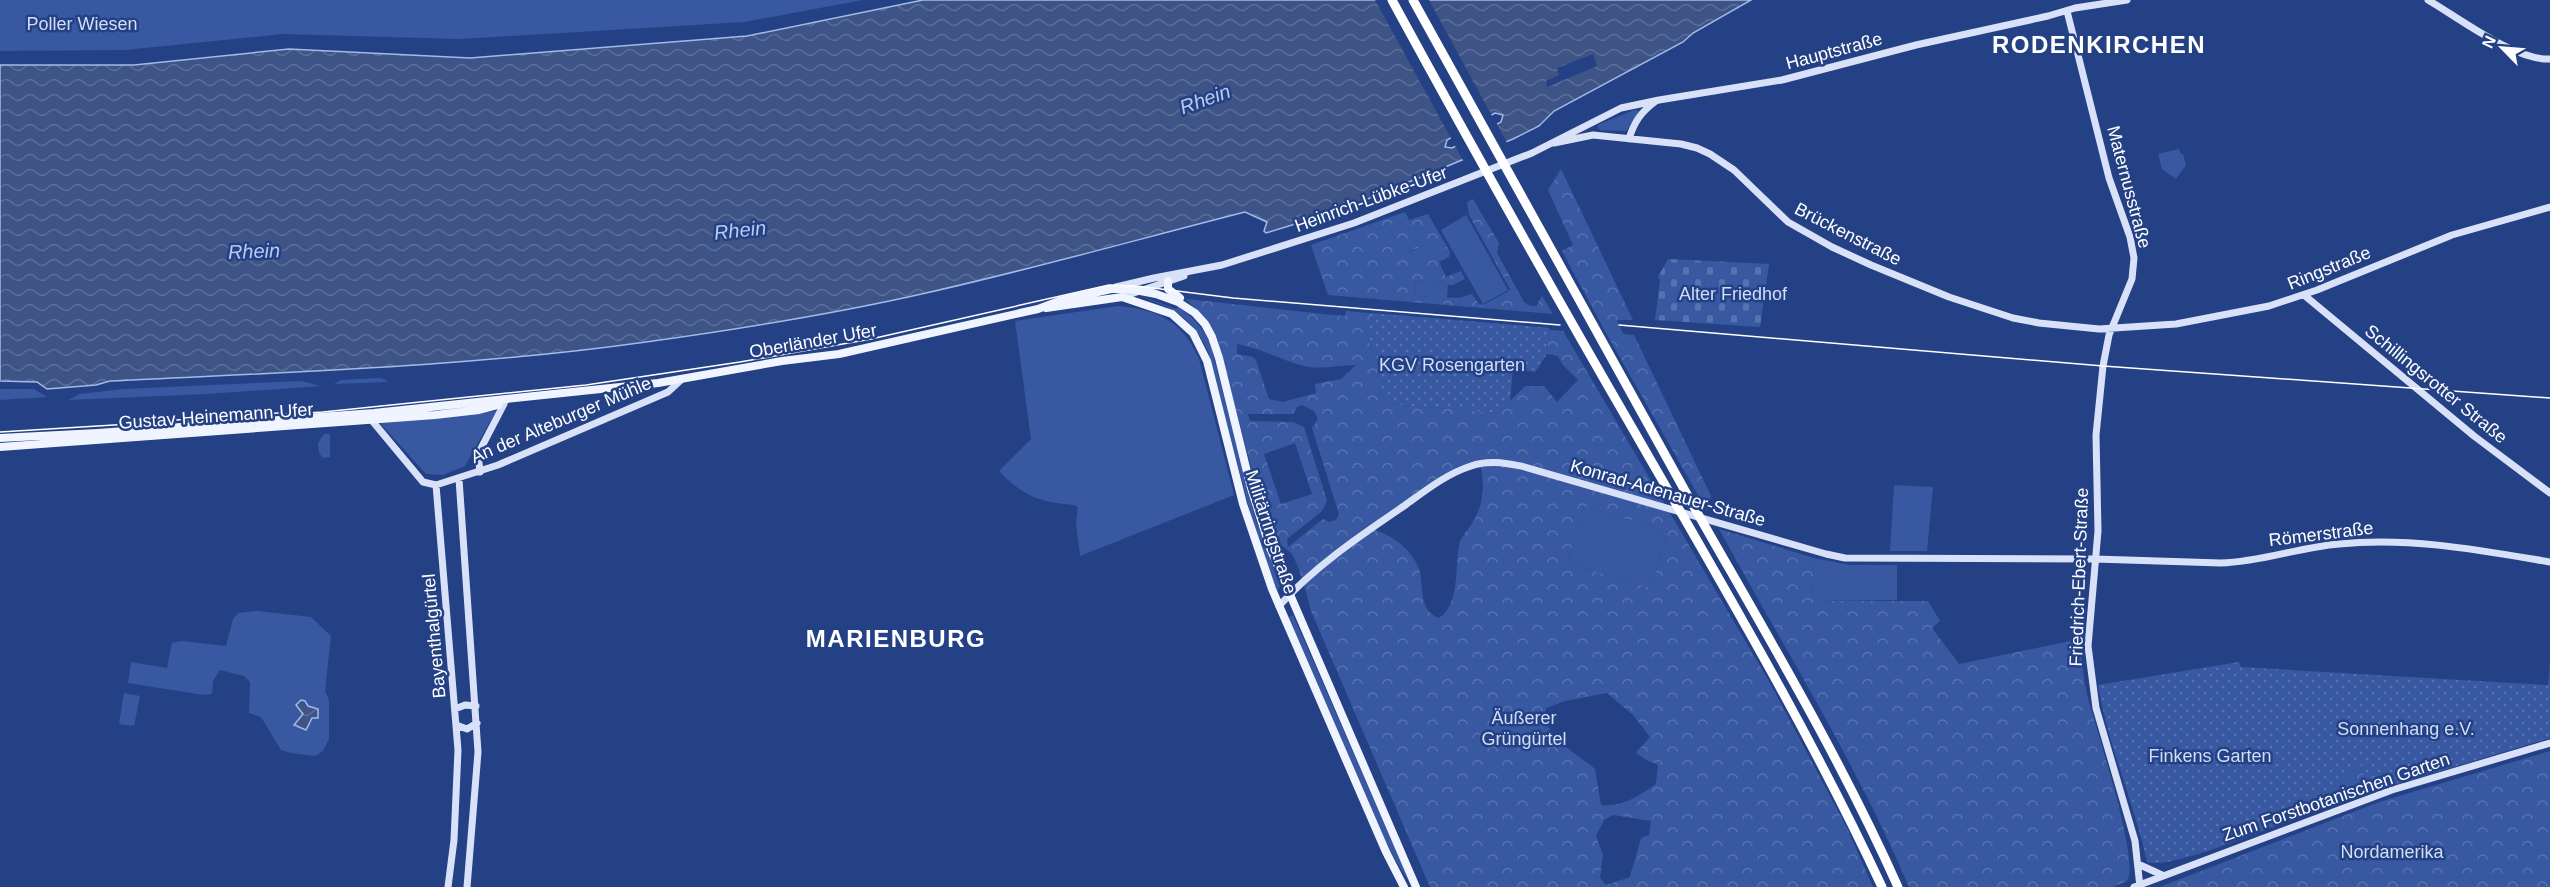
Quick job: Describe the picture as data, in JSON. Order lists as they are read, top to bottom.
{
  "streets": {
    "main road": [
      "Hauptstraße",
      "Maternusstraße",
      "Heinrich-Lübke-Ufer",
      "Brückenstraße",
      "Ringstraße",
      "Oberländer Ufer",
      "Schillingsrotter Straße",
      "Gustav-Heinemann-Ufer",
      "An der Alteburger Mühle",
      "Konrad-Adenauer-Straße",
      "Militärringstraße",
      "Römerstraße",
      "Friedrich-Ebert-Straße",
      "Bayenthalgürtel",
      "Zum Forstbotanischen Garten"
    ]
  },
  "crossings": [
    ["Hauptstraße", "Maternusstraße"],
    ["Hauptstraße", "Heinrich-Lübke-Ufer"],
    ["Hauptstraße", "Brückenstraße"],
    ["Maternusstraße", "Brückenstraße"],
    ["Maternusstraße", "Ringstraße"],
    ["Maternusstraße", "Friedrich-Ebert-Straße"],
    ["Heinrich-Lübke-Ufer", "Brückenstraße"],
    ["Heinrich-Lübke-Ufer", "Oberländer Ufer"],
    ["Heinrich-Lübke-Ufer", "Militärringstraße"],
    ["Brückenstraße", "Ringstraße"],
    ["Ringstraße", "Schillingsrotter Straße"],
    ["Oberländer Ufer", "Gustav-Heinemann-Ufer"],
    ["Oberländer Ufer", "An der Alteburger Mühle"],
    ["Oberländer Ufer", "Militärringstraße"],
    ["An der Alteburger Mühle", "Bayenthalgürtel"],
    ["Konrad-Adenauer-Straße", "Militärringstraße"],
    ["Konrad-Adenauer-Straße", "Römerstraße"],
    ["Konrad-Adenauer-Straße", "Friedrich-Ebert-Straße"],
    ["Römerstraße", "Friedrich-Ebert-Straße"],
    ["Friedrich-Ebert-Straße", "Zum Forstbotanischen Garten"]
  ],
  "districts": ["RODENKIRCHEN", "MARIENBURG"],
  "water": ["Rhein"],
  "parks": [
    "Poller Wiesen",
    "Alter Friedhof",
    "KGV Rosengarten",
    "Äußerer Grüngürtel",
    "Sonnenhang e.V.",
    "Finkens Garten",
    "Nordamerika"
  ],
  "north": "top left"
}
